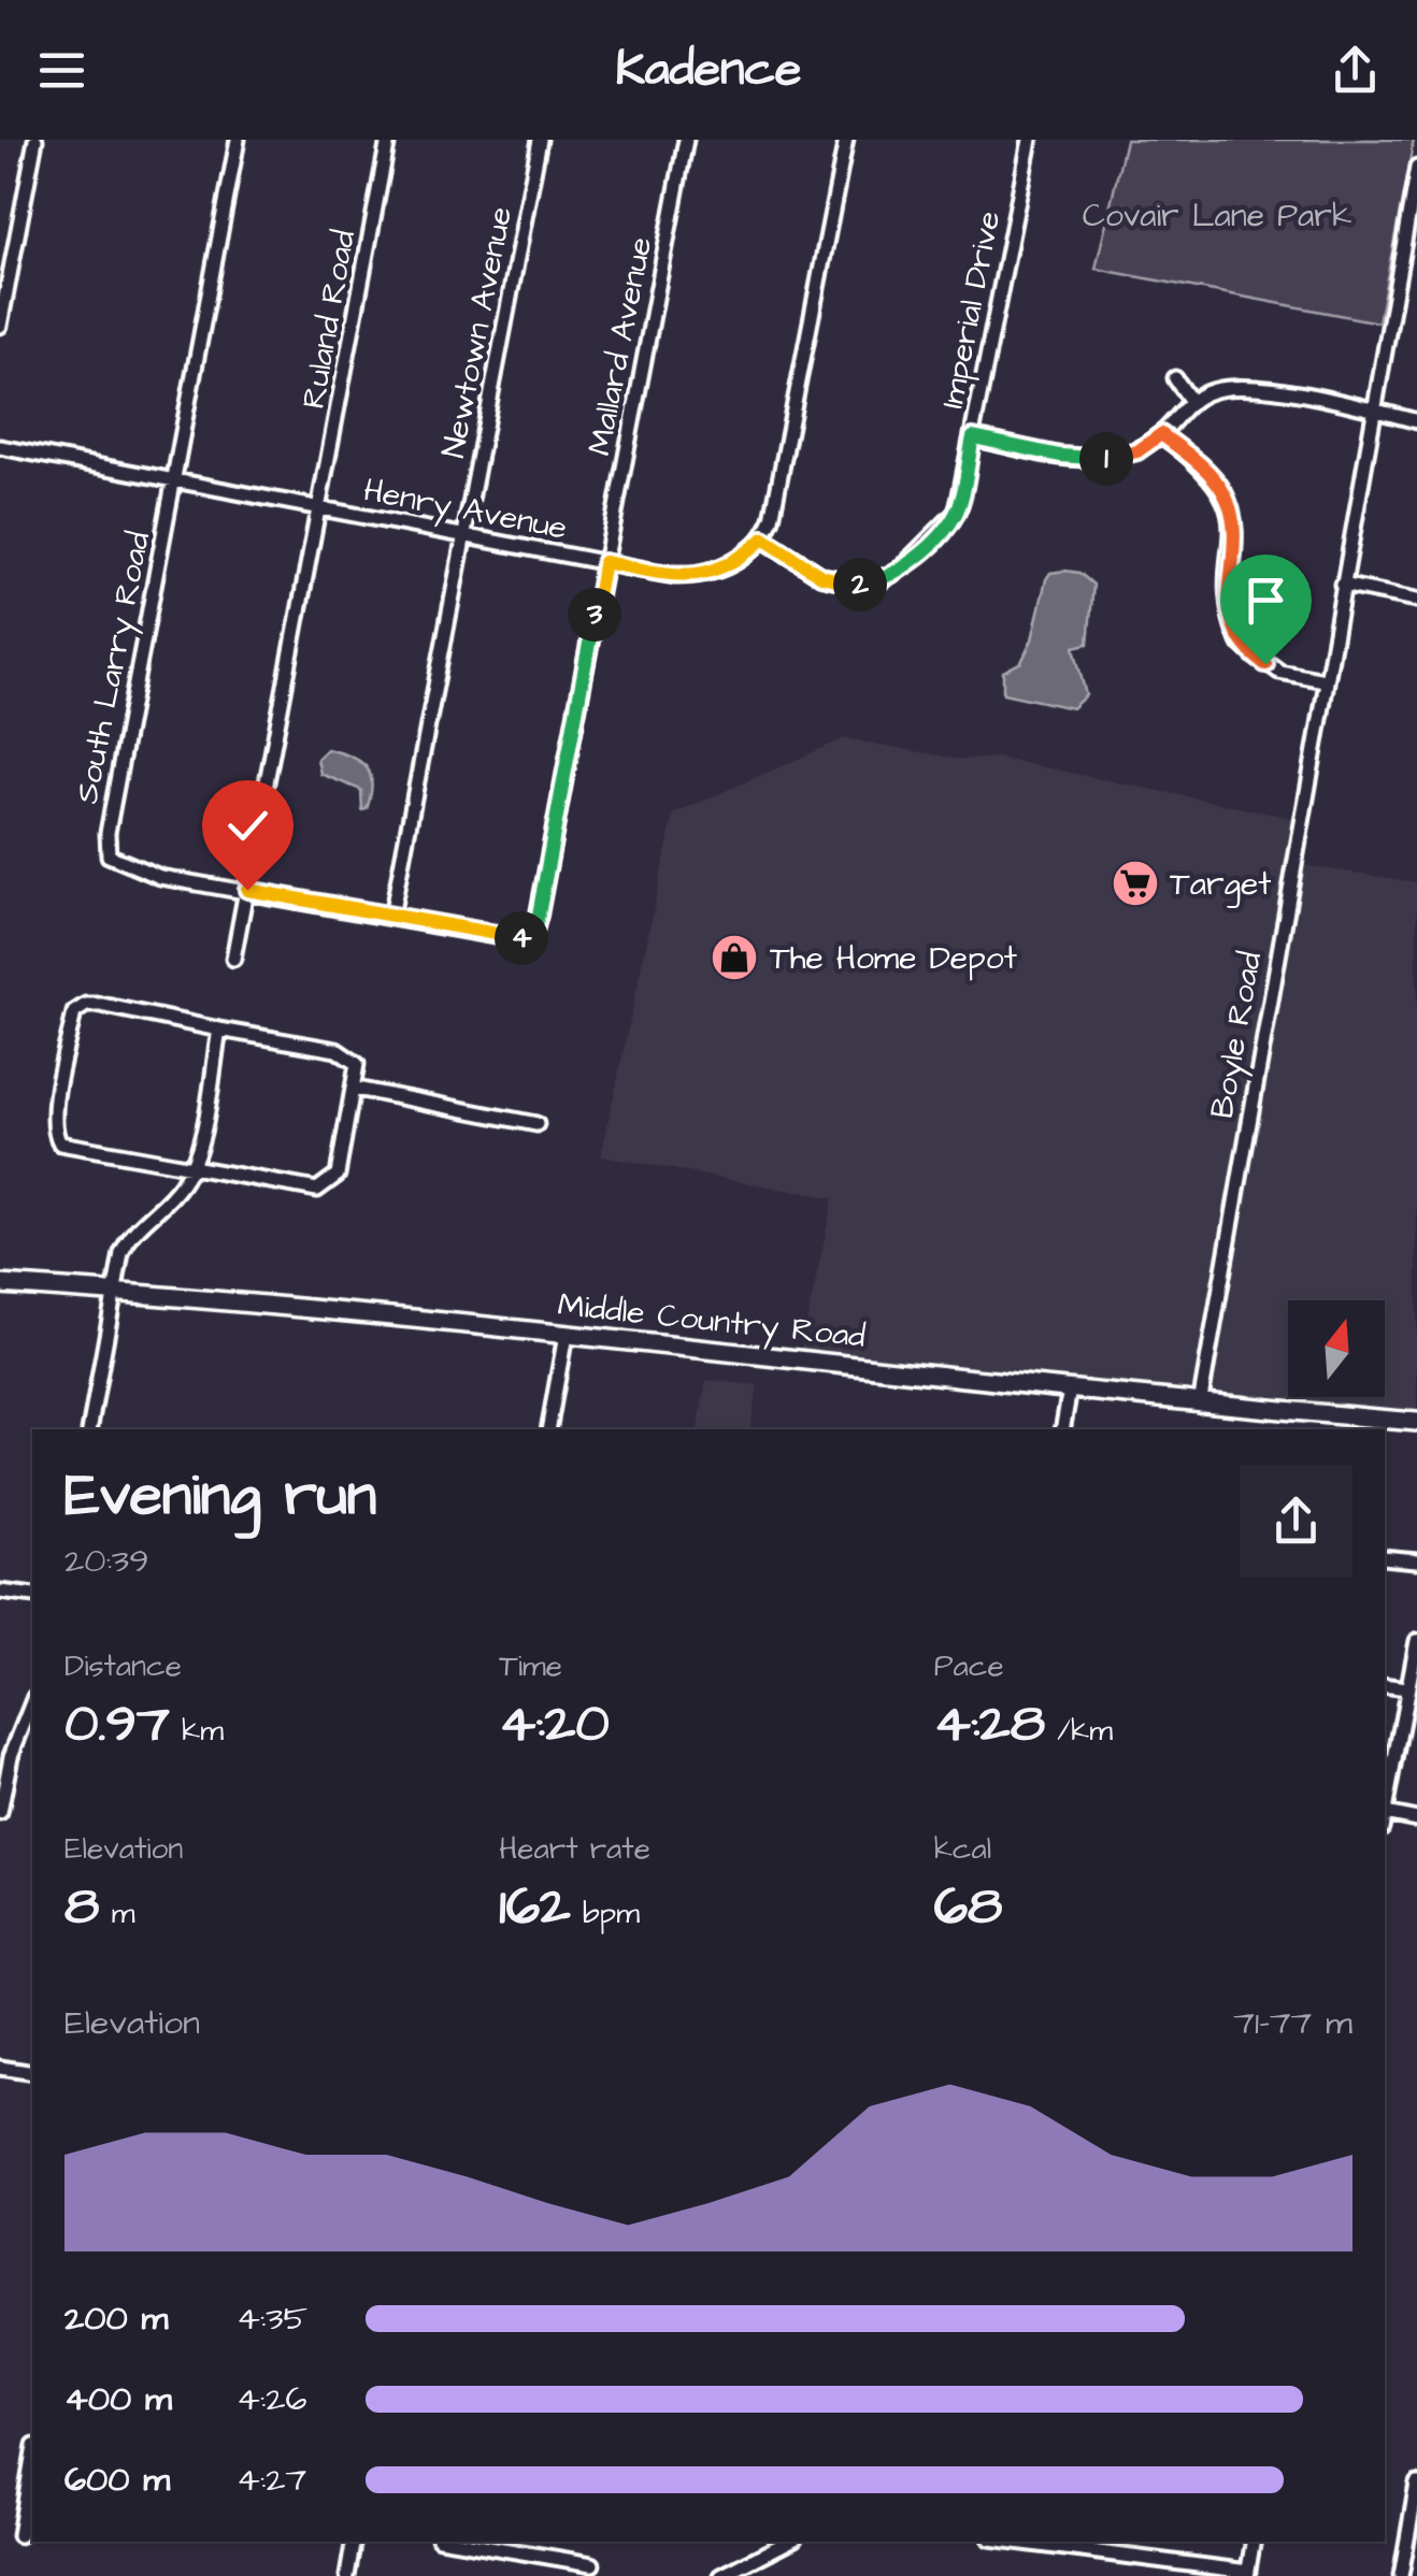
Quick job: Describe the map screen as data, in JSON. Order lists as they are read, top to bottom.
{
  "streets": {
    "main road": ["Middle Country Road"],
    "street": [
      "Imperial Drive",
      "Ruland Road",
      "Newtown Avenue",
      "Mallard Avenue",
      "Henry Avenue",
      "South Larry Road",
      "Boyle Road"
    ]
  },
  "crossings": [
    ["Imperial Drive", "Henry Avenue"],
    ["Ruland Road", "Henry Avenue"],
    ["Ruland Road", "South Larry Road"],
    ["Newtown Avenue", "Mallard Avenue"],
    ["Newtown Avenue", "Henry Avenue"],
    ["Mallard Avenue", "Henry Avenue"],
    ["Henry Avenue", "South Larry Road"],
    ["Boyle Road", "Middle Country Road"]
  ],
  "parks": ["Covair Lane Park"],
  "places": {
    "supermarket": ["Target"],
    "shop": ["The Home Depot"]
  },
  "north": "top",
  "page": {
    "header": "Kadence",
    "pins": [
      "1",
      "2",
      "3",
      "4"
    ],
    "heading": ["Evening run", "20:39"],
    "stats": [
      ["Distance", "0.97 km"],
      ["Time", "4:20"],
      ["Pace", "4:28 /km"],
      ["Elevation", "8 m"],
      ["Heart rate", "162 bpm"],
      ["kcal", "68"]
    ],
    "chart": ["Elevation", "71–77 m"],
    "list": [
      {
        "name": "200 m",
        "note": "4:35"
      },
      {
        "name": "400 m",
        "note": "4:26"
      },
      {
        "name": "600 m",
        "note": "4:27"
      }
    ]
  }
}
